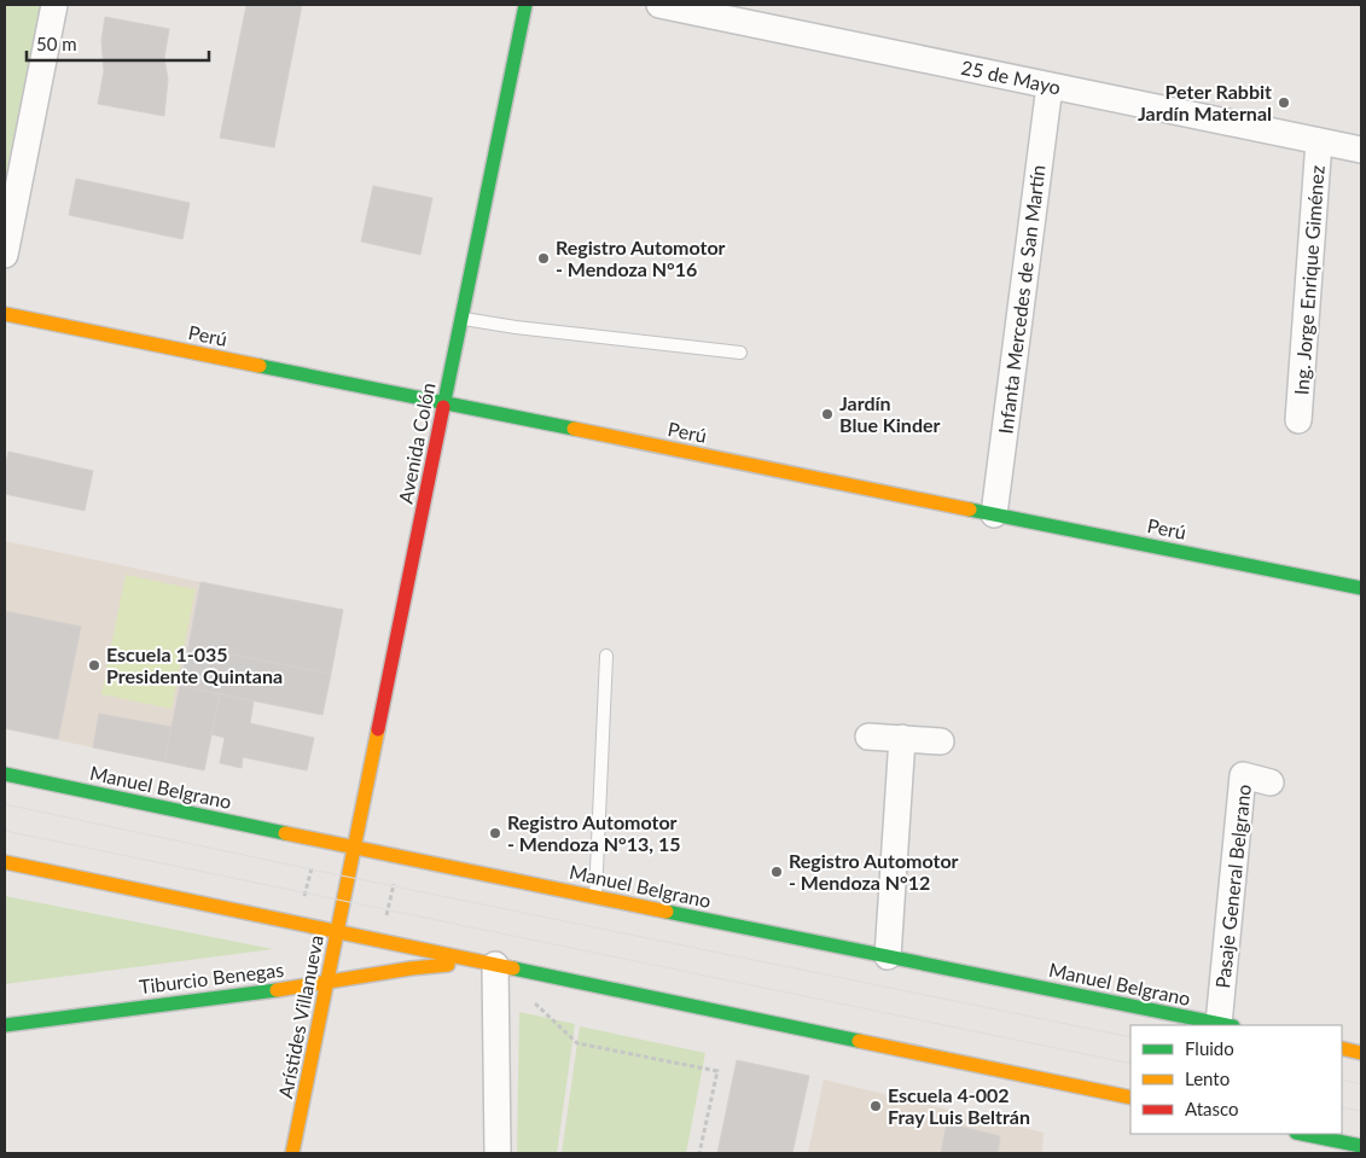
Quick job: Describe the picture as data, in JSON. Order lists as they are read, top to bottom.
{
  "streets": {
    "main road": [
      "Perú",
      "Avenida Colón",
      "Manuel Belgrano",
      "Tiburcio Benegas",
      "Arístides Villanueva"
    ],
    "street": [
      "25 de Mayo",
      "Ing. Jorge Enrique Giménez",
      "Infanta Mercedes de San Martín",
      "Pasaje General Belgrano"
    ]
  },
  "crossings": [
    ["25 de Mayo", "Ing. Jorge Enrique Giménez"],
    ["25 de Mayo", "Infanta Mercedes de San Martín"],
    ["Infanta Mercedes de San Martín", "Perú"],
    ["Perú", "Avenida Colón"],
    ["Avenida Colón", "Manuel Belgrano"],
    ["Avenida Colón", "Arístides Villanueva"],
    ["Manuel Belgrano", "Pasaje General Belgrano"],
    ["Tiburcio Benegas", "Arístides Villanueva"]
  ],
  "places": [
    "Peter Rabbit Jardín Maternal",
    "Registro Automotor - Mendoza N°16",
    "Jardín Blue Kinder",
    "Escuela 1-035 Presidente Quintana",
    "Registro Automotor - Mendoza N°13, 15",
    "Registro Automotor - Mendoza N°12",
    "Escuela 4-002 Fray Luis Beltrán"
  ],
  "legend": ["Fluido", "Lento", "Atasco"],
  "scale_bar": "50 m"
}
